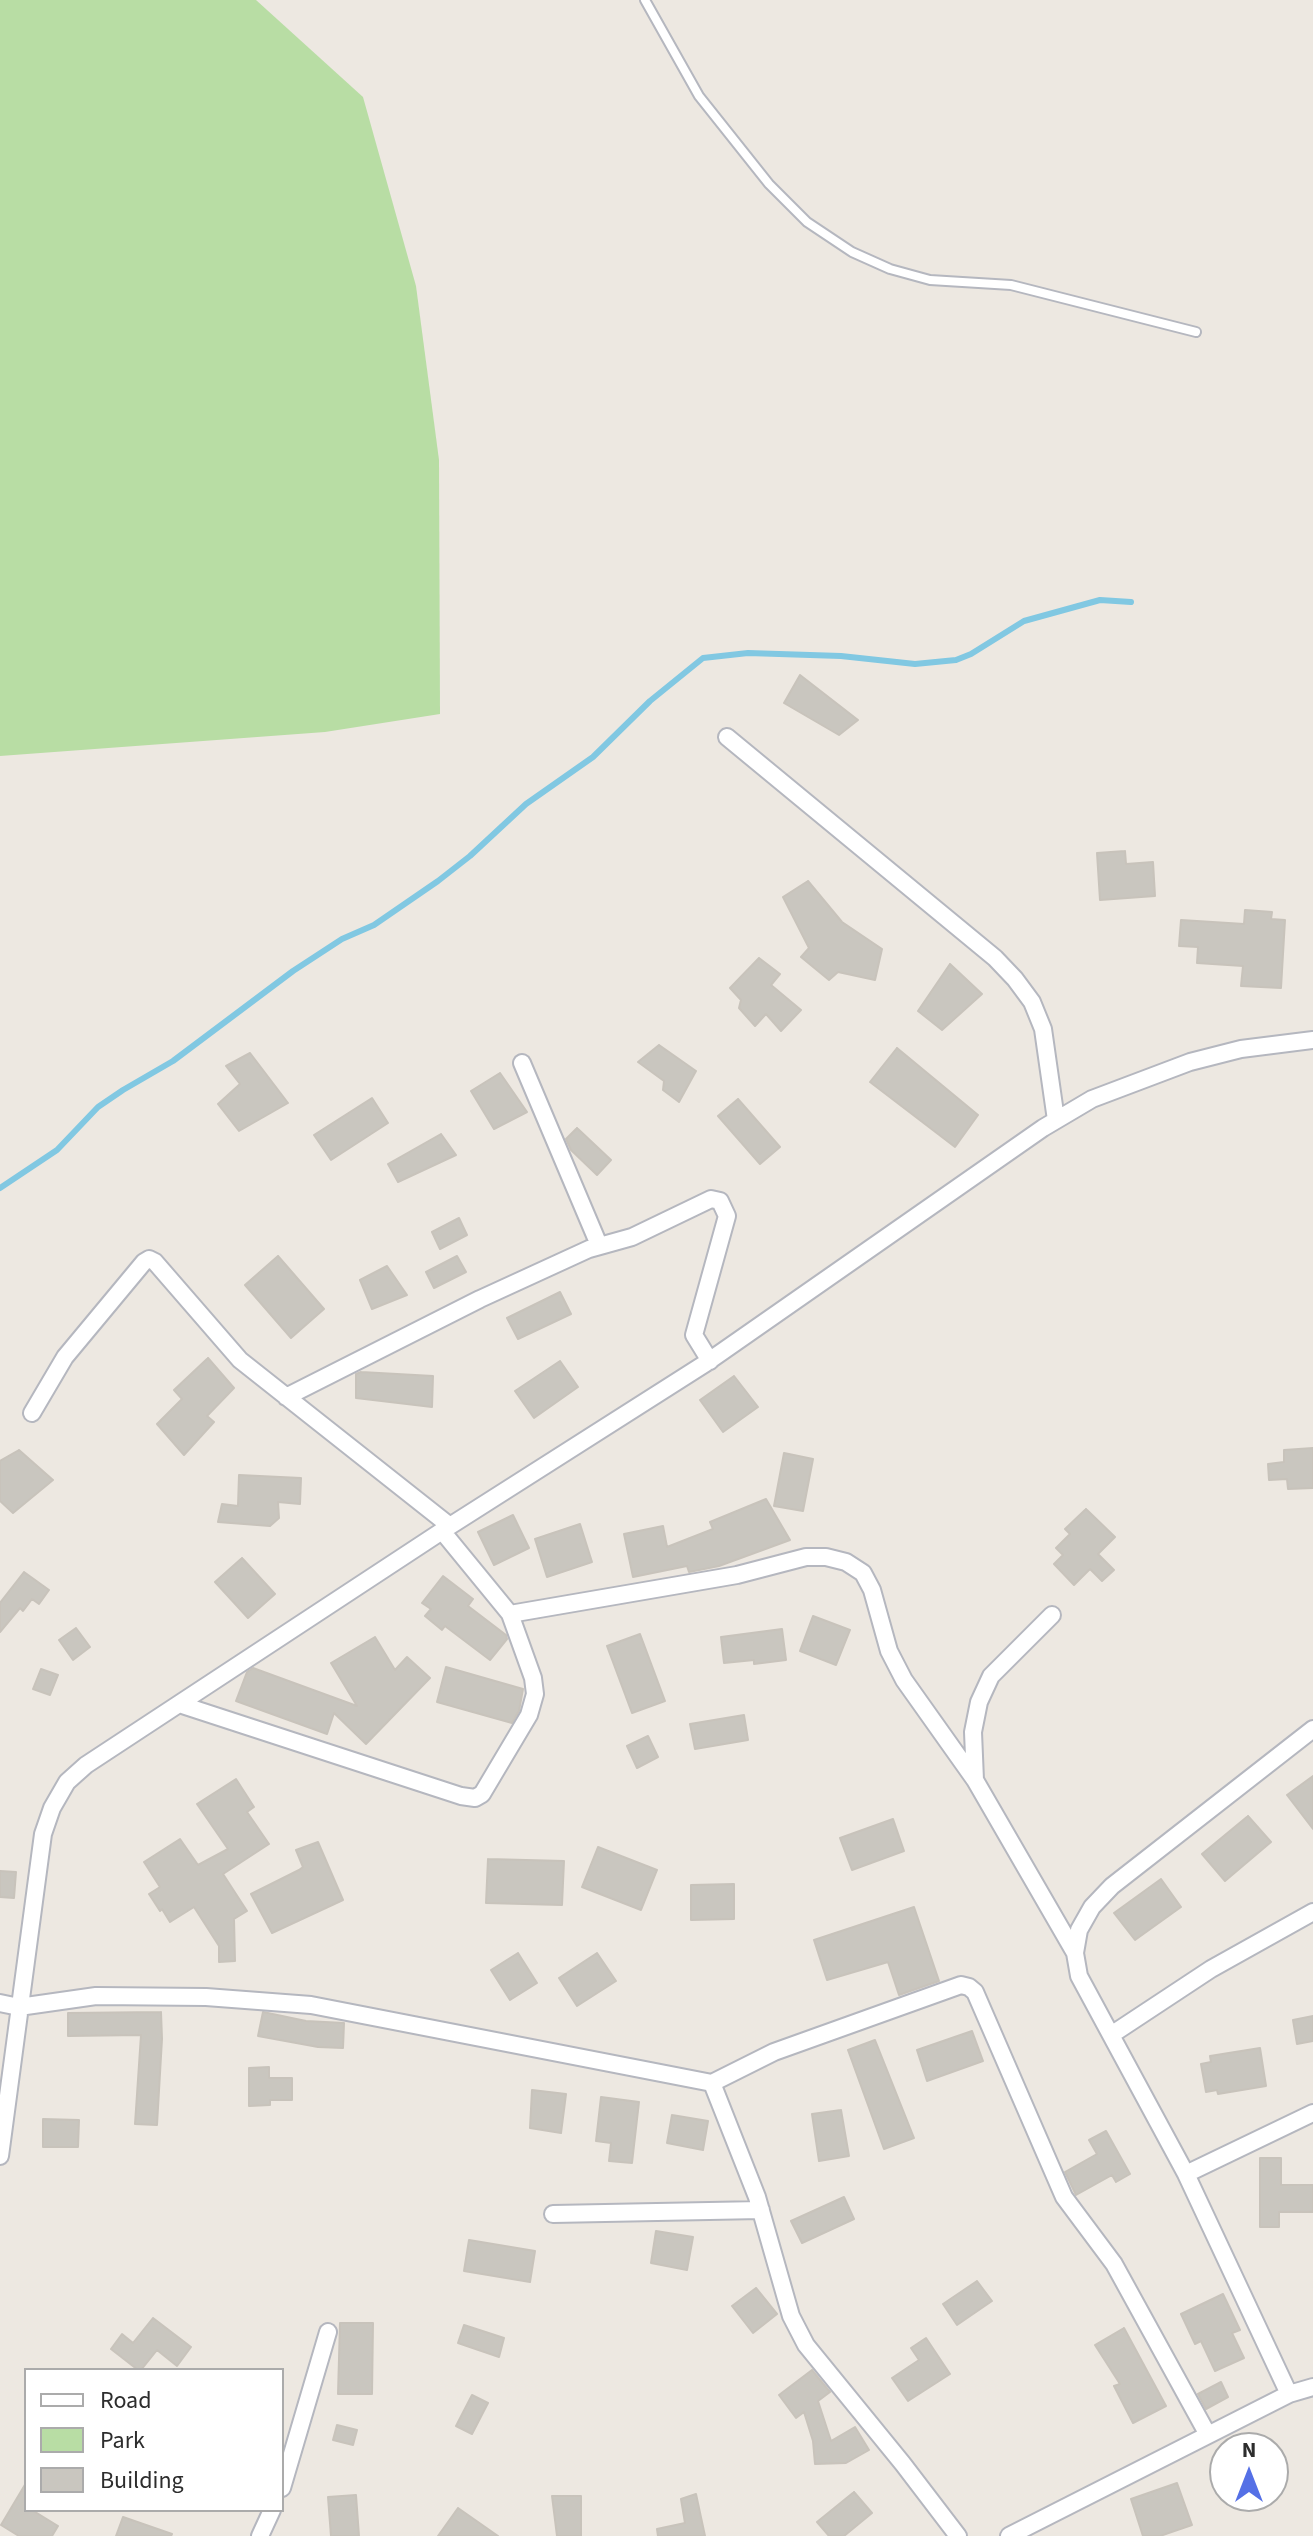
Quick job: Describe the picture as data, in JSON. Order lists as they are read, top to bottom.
{
  "legend": ["Road", "Park", "Building"],
  "north": "top"
}
